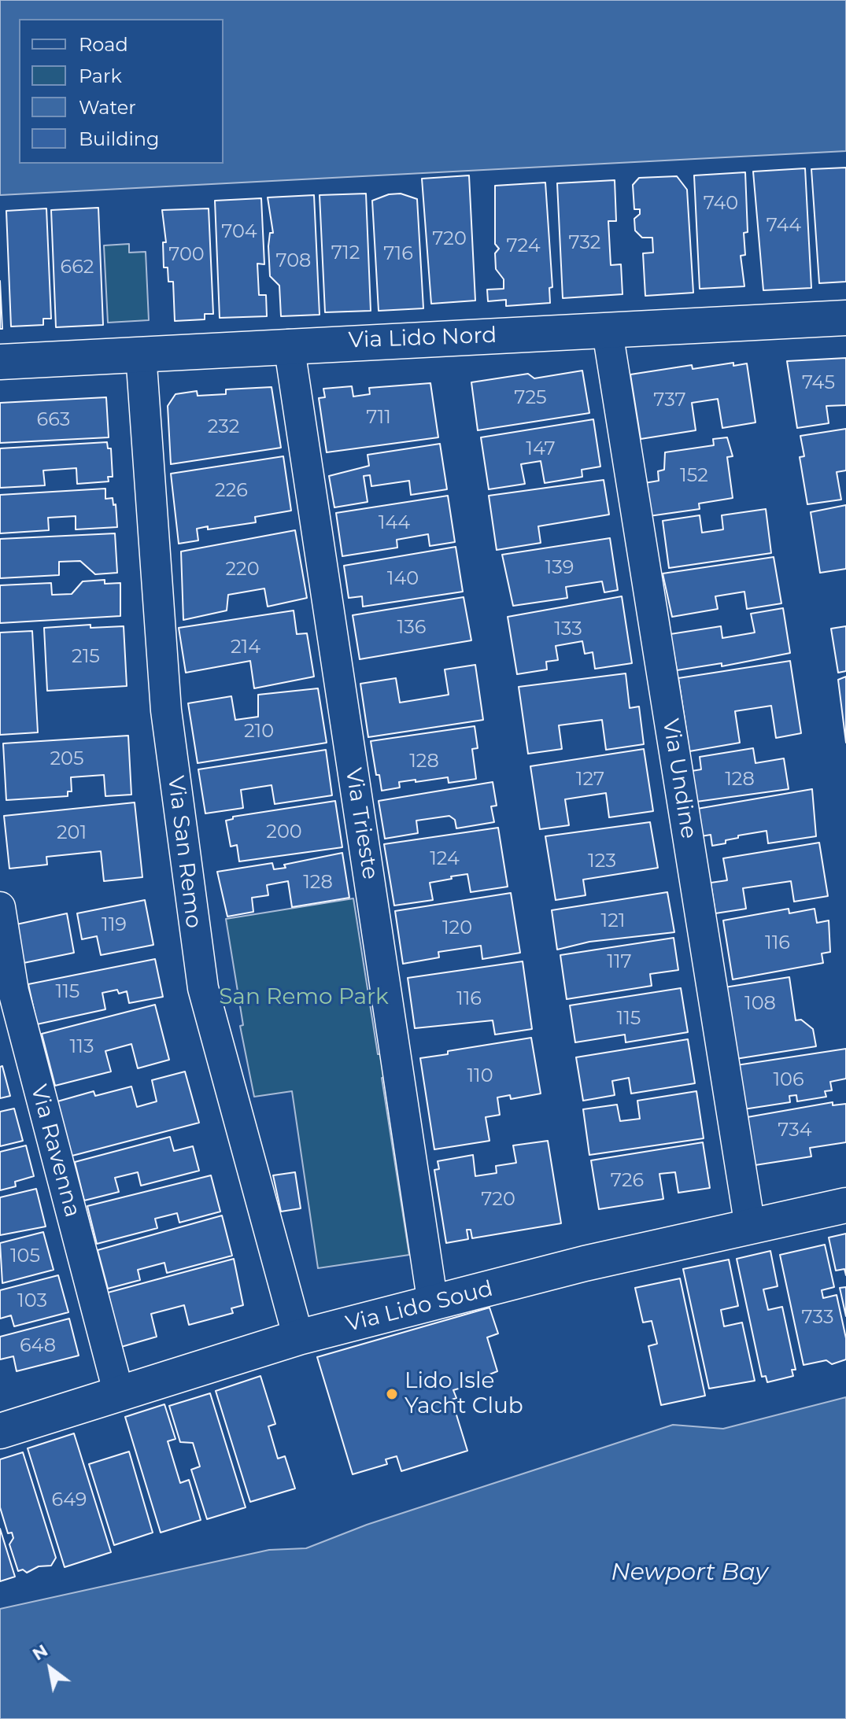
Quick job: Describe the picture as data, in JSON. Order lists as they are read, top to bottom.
{
  "streets": {
    "street": [
      "Via Lido Nord",
      "Via Undine",
      "Via Trieste",
      "Via San Remo",
      "Via Ravenna",
      "Via Lido Soud"
    ]
  },
  "crossings": [
    ["Via Lido Nord", "Via Undine"],
    ["Via Lido Nord", "Via Trieste"],
    ["Via Lido Nord", "Via San Remo"],
    ["Via Undine", "Via Lido Soud"],
    ["Via Trieste", "Via Lido Soud"],
    ["Via San Remo", "Via Lido Soud"],
    ["Via Ravenna", "Via Lido Soud"]
  ],
  "water": ["Newport Bay"],
  "parks": ["San Remo Park"],
  "places": ["Lido Isle Yacht Club"],
  "house_numbers": [
    "740",
    "744",
    "704",
    "720",
    "732",
    "724",
    "712",
    "716",
    "700",
    "708",
    "662",
    "745",
    "725",
    "737",
    "711",
    "663",
    "232",
    "147",
    "152",
    "226",
    "144",
    "139",
    "220",
    "140",
    "136",
    "133",
    "214",
    "215",
    "210",
    "205",
    "128",
    "127",
    "128",
    "200",
    "201",
    "124",
    "123",
    "128",
    "121",
    "119",
    "120",
    "116",
    "117",
    "115",
    "116",
    "108",
    "115",
    "113",
    "110",
    "106",
    "734",
    "726",
    "720",
    "105",
    "103",
    "733",
    "648",
    "649"
  ],
  "legend": [
    "Road",
    "Park",
    "Water",
    "Building"
  ],
  "north": "top left"
}
